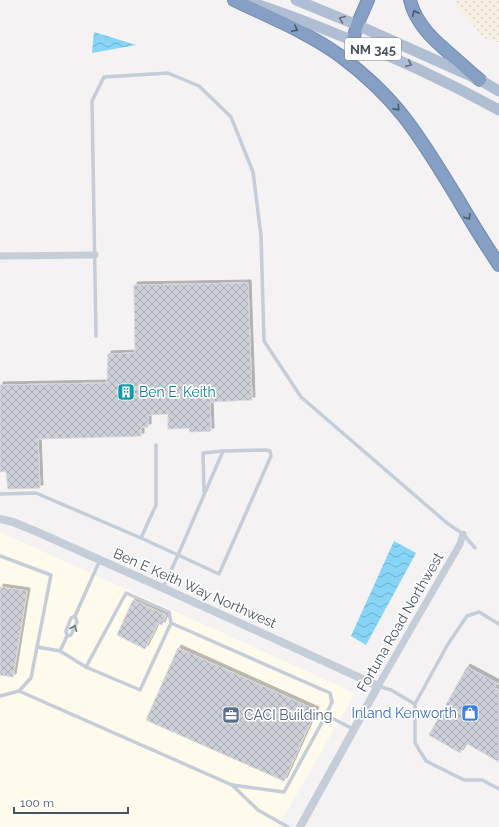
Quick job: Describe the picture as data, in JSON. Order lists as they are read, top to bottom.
{
  "streets": {
    "main road": ["NM 345"],
    "street": ["Ben E Keith Way Northwest", "Fortuna Road Northwest"]
  },
  "crossings": [
    ["Ben E Keith Way Northwest", "Fortuna Road Northwest"]
  ],
  "places": {
    "building": ["Ben E. Keith"],
    "shop": ["Inland Kenworth"],
    "office": ["CACI Building"]
  },
  "scale_bar": "100 m"
}
